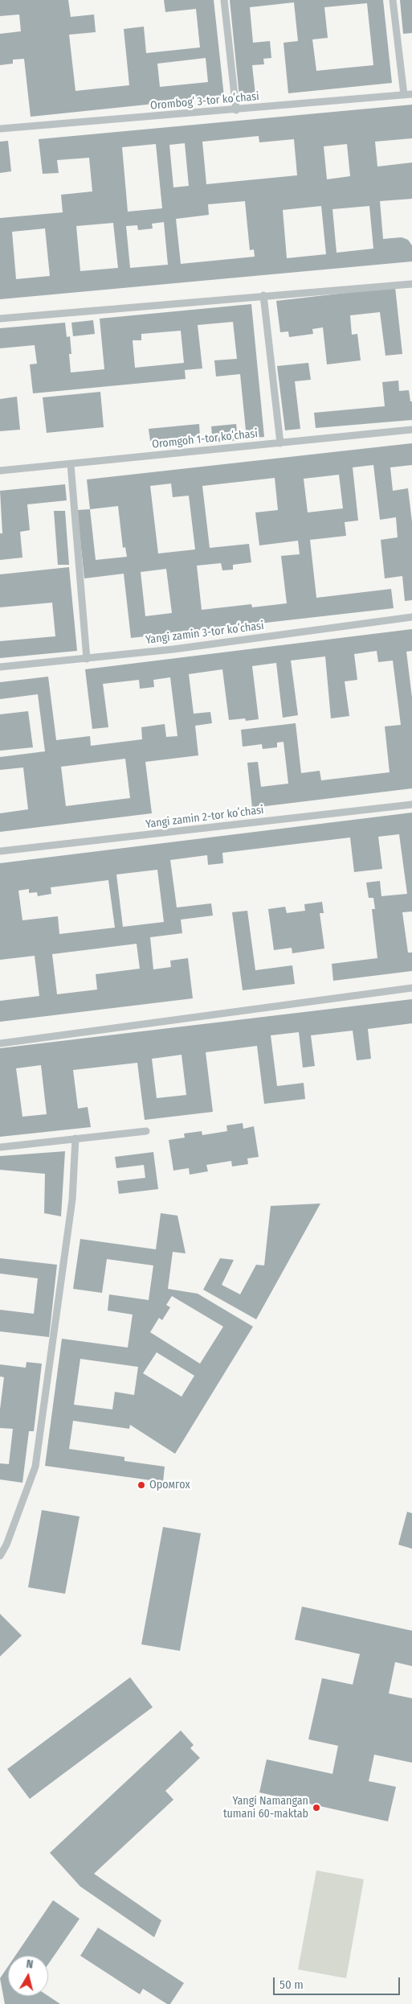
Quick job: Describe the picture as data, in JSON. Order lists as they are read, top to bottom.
{
  "streets": {
    "street": [
      "Orombogʻ 3-tor koʻchasi",
      "Oromgoh 1-tor koʻchasi",
      "Yangi zamin 3-tor koʻchasi",
      "Yangi zamin 2-tor koʻchasi"
    ]
  },
  "places": ["Оромгох", "Yangi Namangan tumani 60-maktab"],
  "scale_bar": "50 m",
  "north": "top"
}
